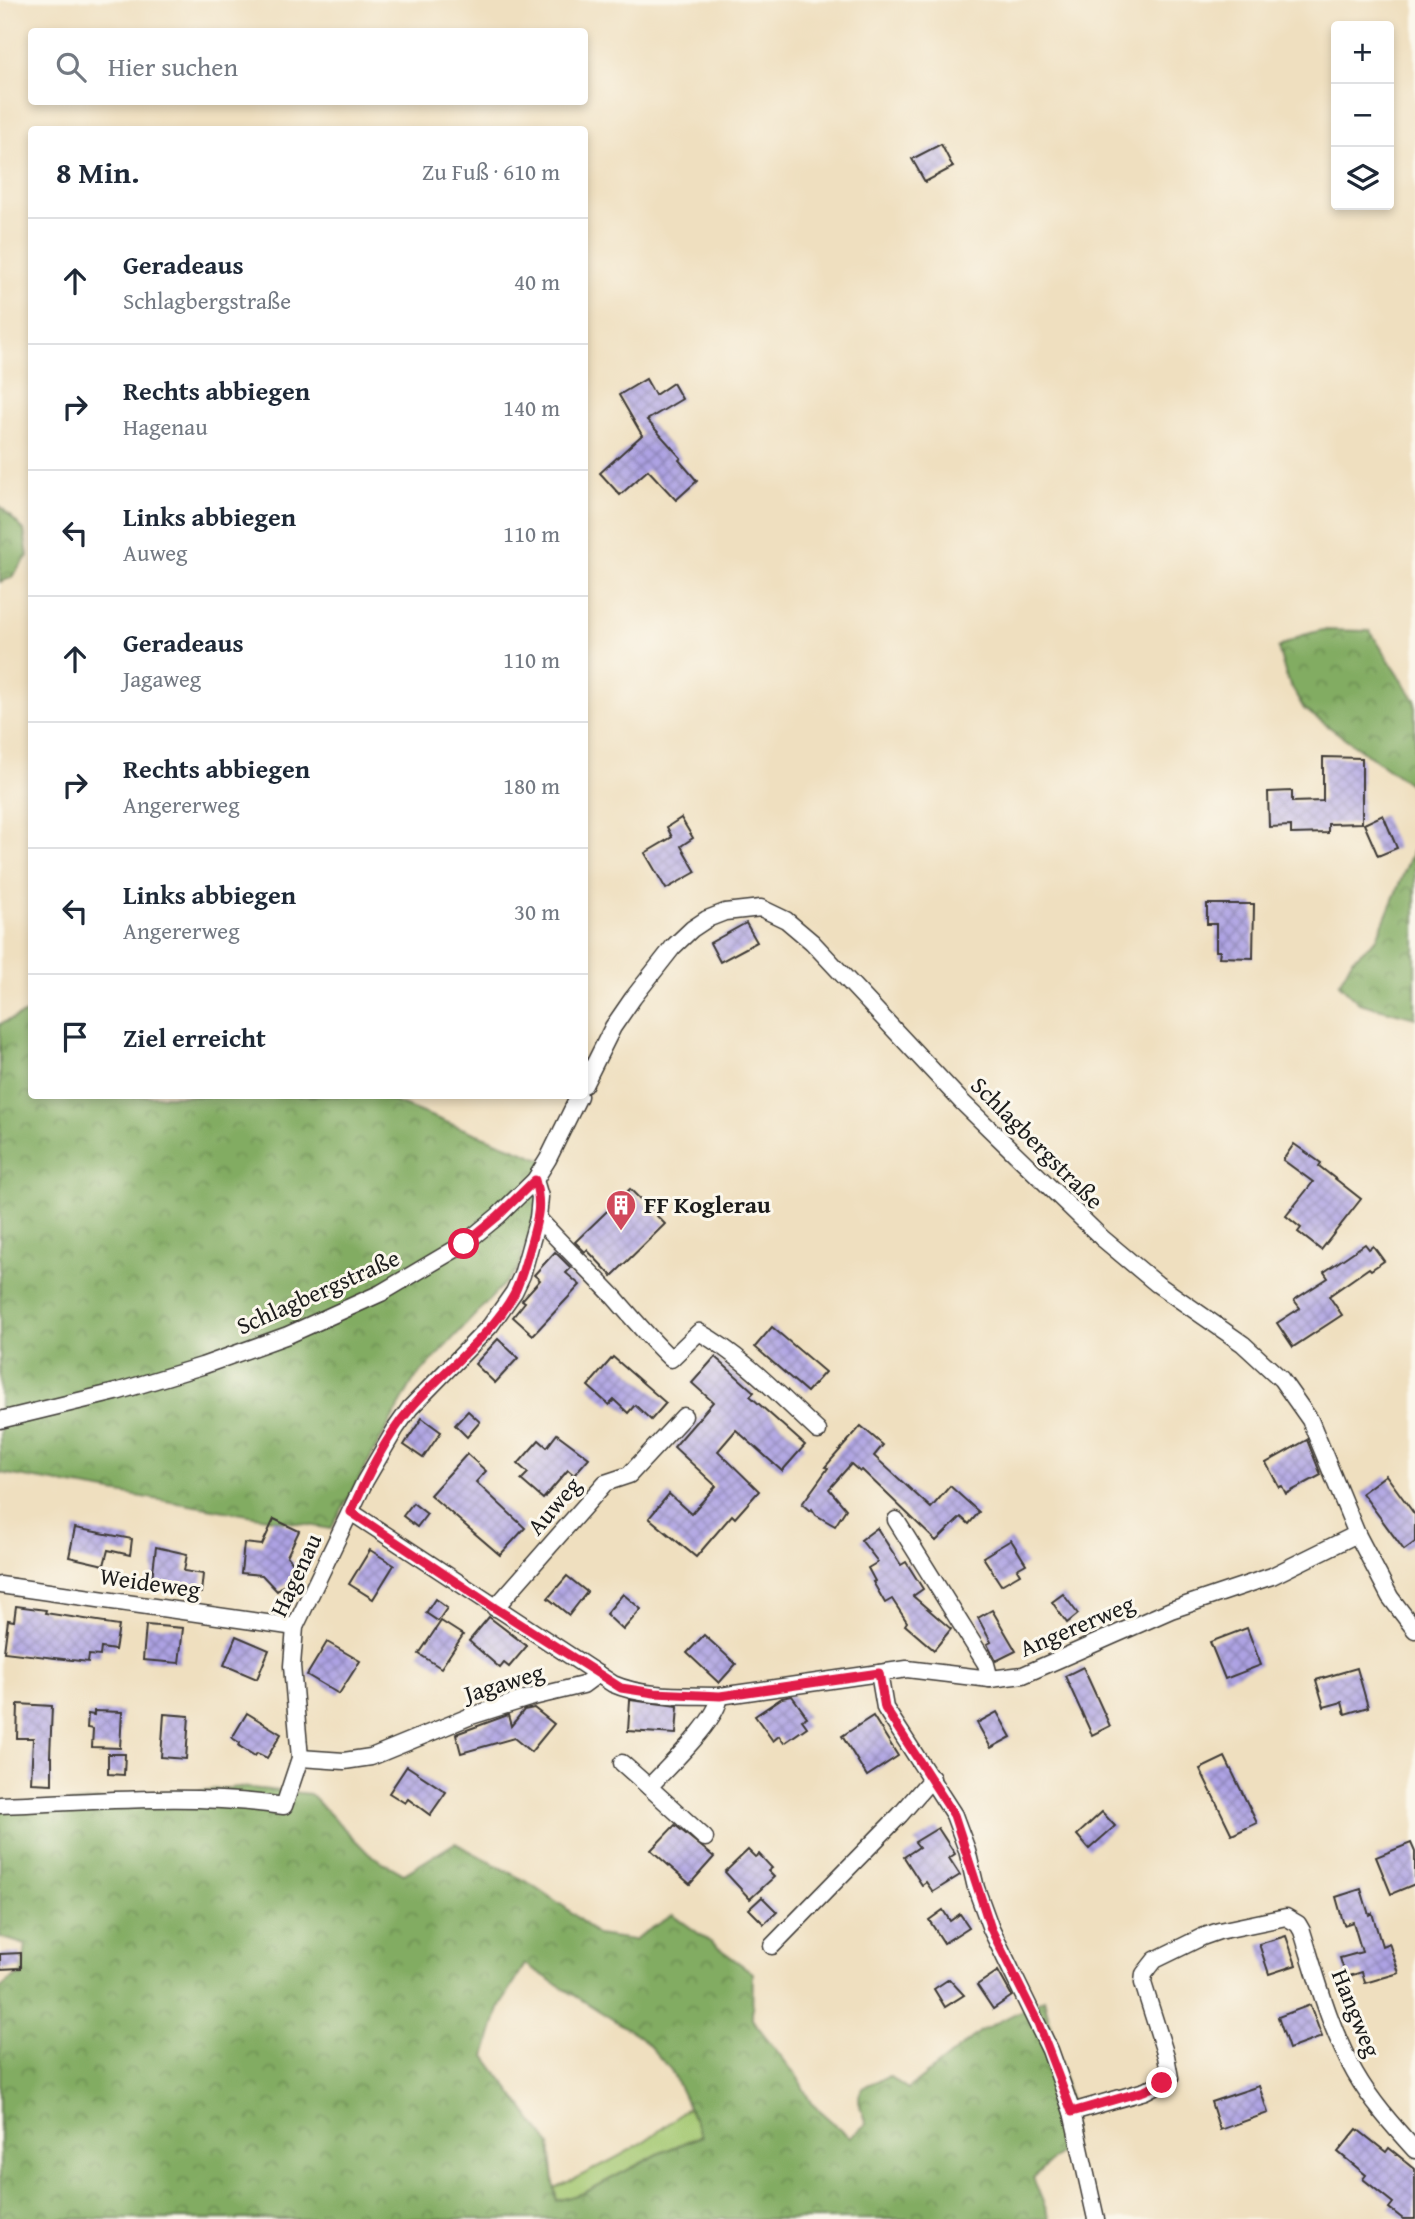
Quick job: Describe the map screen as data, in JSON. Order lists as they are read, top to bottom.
{
  "streets": {
    "street": [
      "Schlagbergstraße",
      "Auweg",
      "Hagenau",
      "Weideweg",
      "Angererweg",
      "Jagaweg",
      "Hangweg"
    ]
  },
  "crossings": [
    ["Schlagbergstraße", "Hagenau"],
    ["Schlagbergstraße", "Angererweg"],
    ["Hagenau", "Weideweg"],
    ["Hagenau", "Jagaweg"]
  ],
  "places": {
    "building": ["FF Koglerau"]
  },
  "page": {
    "map_buttons": ["+", "−"],
    "search": "Hier suchen",
    "heading": ["8 Min.", "Zu Fuß · 610 m"],
    "list": [
      ["Geradeaus", "Schlagbergstraße", "40 m"],
      ["Rechts abbiegen", "Hagenau", "140 m"],
      ["Links abbiegen", "Auweg", "110 m"],
      ["Geradeaus", "Jagaweg", "110 m"],
      ["Rechts abbiegen", "Angererweg", "180 m"],
      ["Links abbiegen", "Angererweg", "30 m"],
      "Ziel erreicht"
    ]
  }
}
